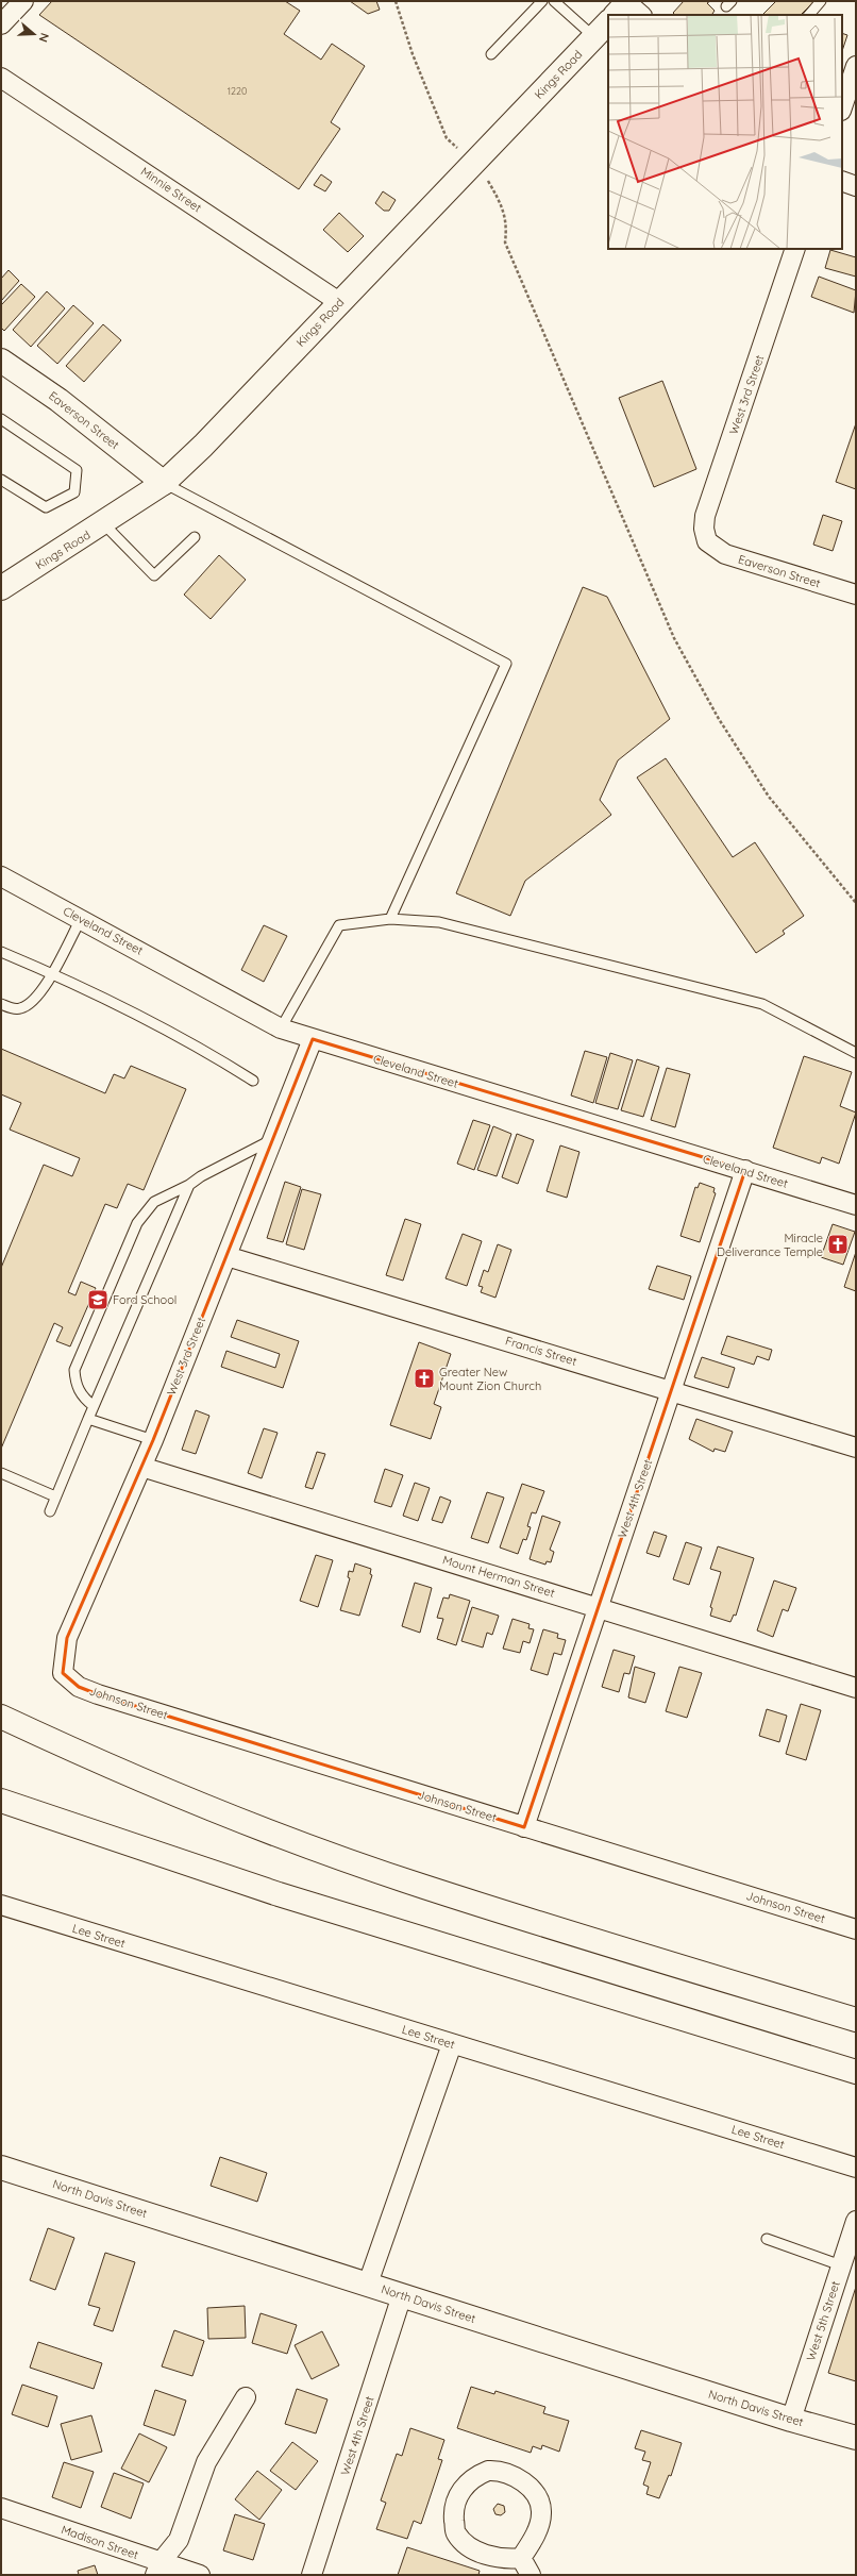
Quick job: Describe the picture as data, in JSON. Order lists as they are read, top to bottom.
{
  "streets": {
    "main road": ["Kings Road", "Eaverson Street", "North Davis Street"],
    "street": [
      "Minnie Street",
      "West 3rd Street",
      "Cleveland Street",
      "Francis Street",
      "West 4th Street",
      "Mount Herman Street",
      "Johnson Street",
      "Lee Street",
      "West 5th Street",
      "Madison Street"
    ]
  },
  "crossings": [
    ["Kings Road", "Minnie Street"],
    ["Kings Road", "Eaverson Street"],
    ["West 3rd Street", "Eaverson Street"],
    ["West 3rd Street", "Cleveland Street"],
    ["West 3rd Street", "Francis Street"],
    ["West 3rd Street", "Mount Herman Street"],
    ["West 3rd Street", "Johnson Street"],
    ["Cleveland Street", "West 4th Street"],
    ["Francis Street", "West 4th Street"],
    ["West 4th Street", "Mount Herman Street"],
    ["West 4th Street", "Johnson Street"],
    ["West 4th Street", "North Davis Street"],
    ["North Davis Street", "West 5th Street"]
  ],
  "places": {
    "church": ["Miracle Deliverance Temple", "Greater New Mount Zion Church"],
    "school or university": ["Ford School"]
  },
  "house_numbers": ["1220"],
  "north": "right"
}
